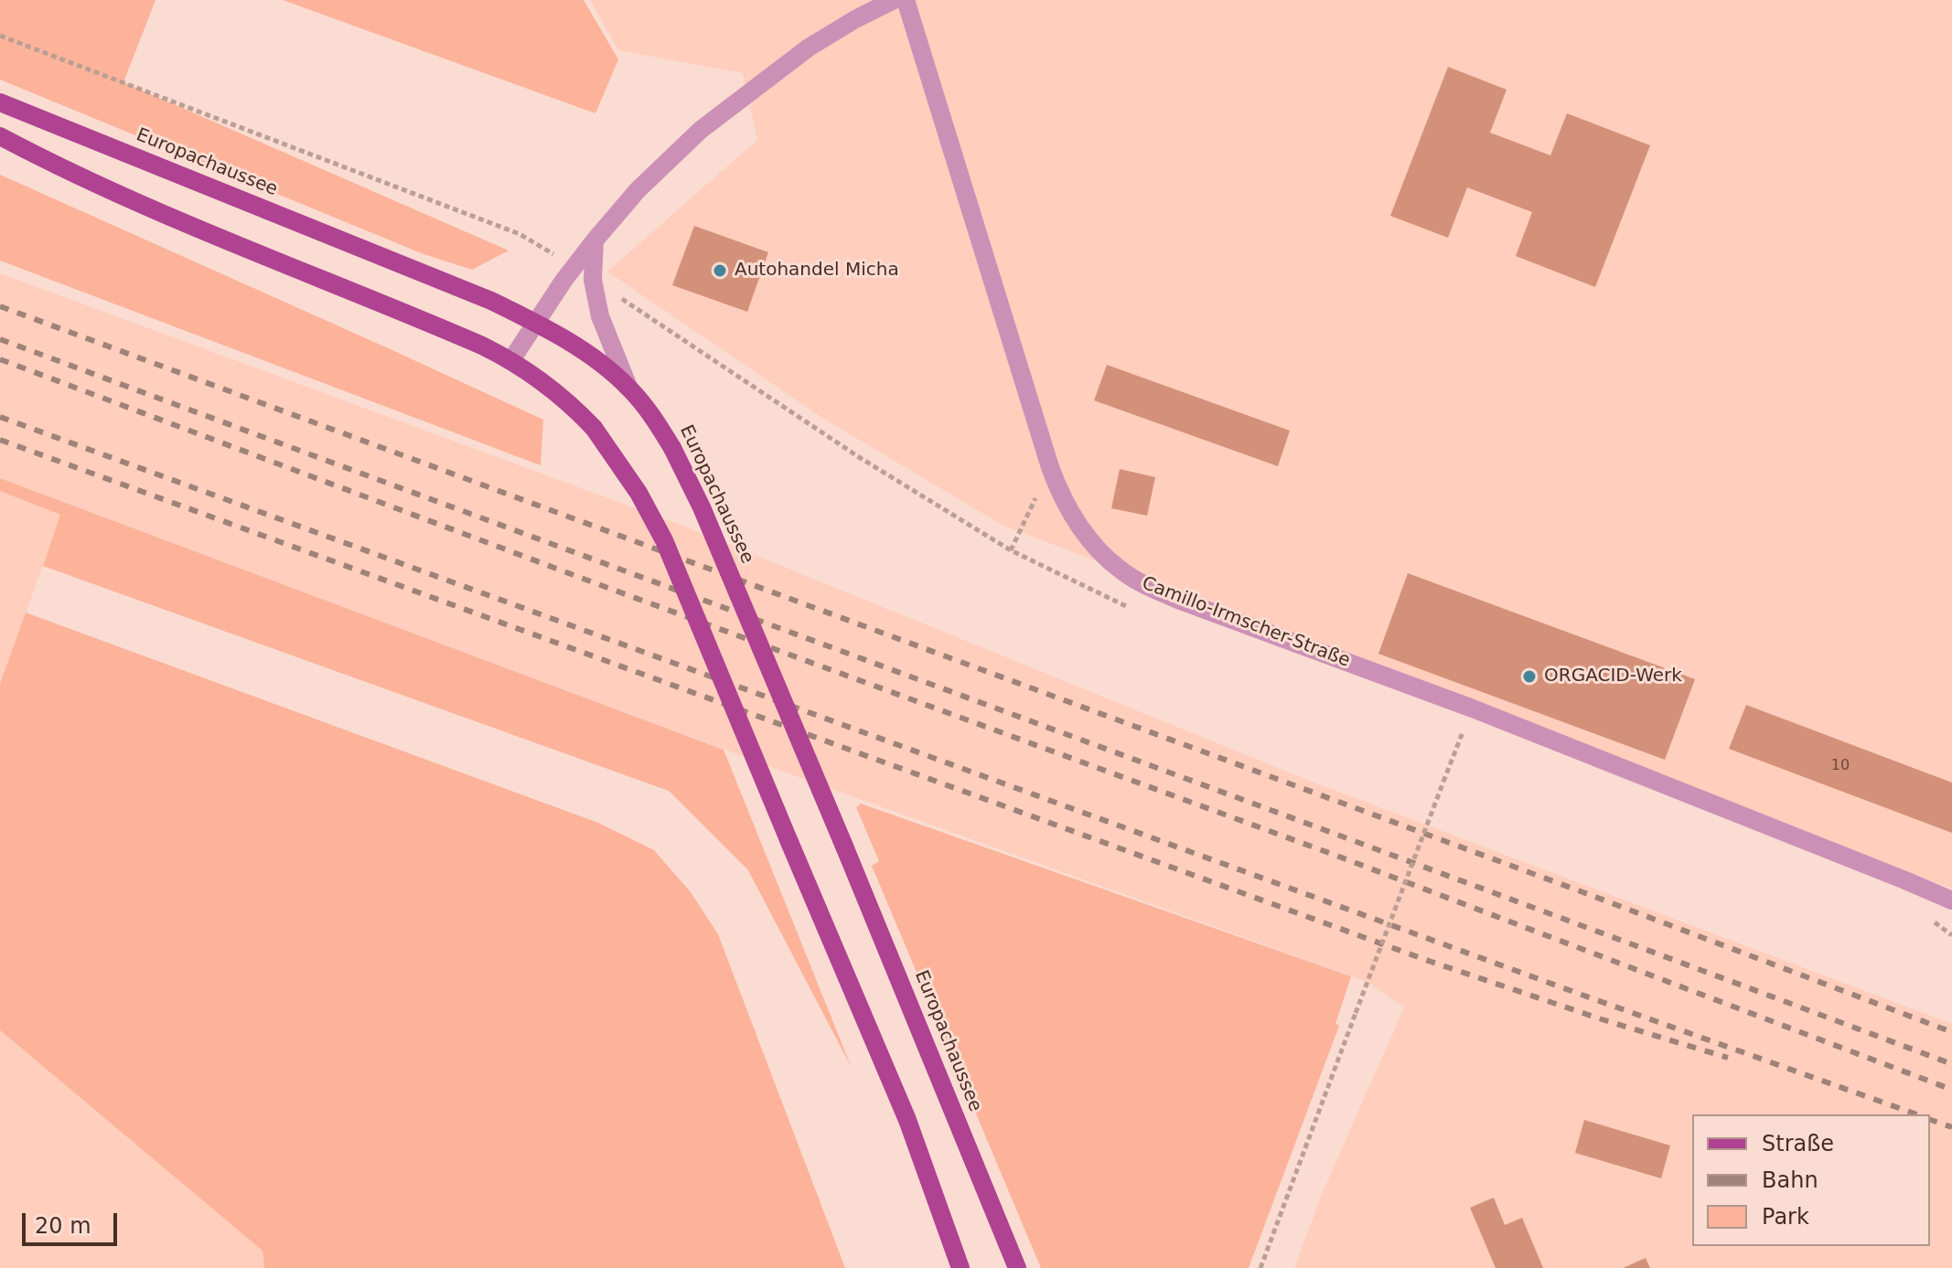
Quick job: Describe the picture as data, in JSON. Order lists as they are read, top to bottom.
{
  "streets": {
    "main road": ["Europachaussee"],
    "street": ["Camillo-Irmscher-Straße"]
  },
  "places": ["Autohandel Micha", "ORGACID-Werk"],
  "house_numbers": ["10"],
  "legend": ["Straße", "Bahn", "Park"],
  "scale_bar": "20 m"
}
